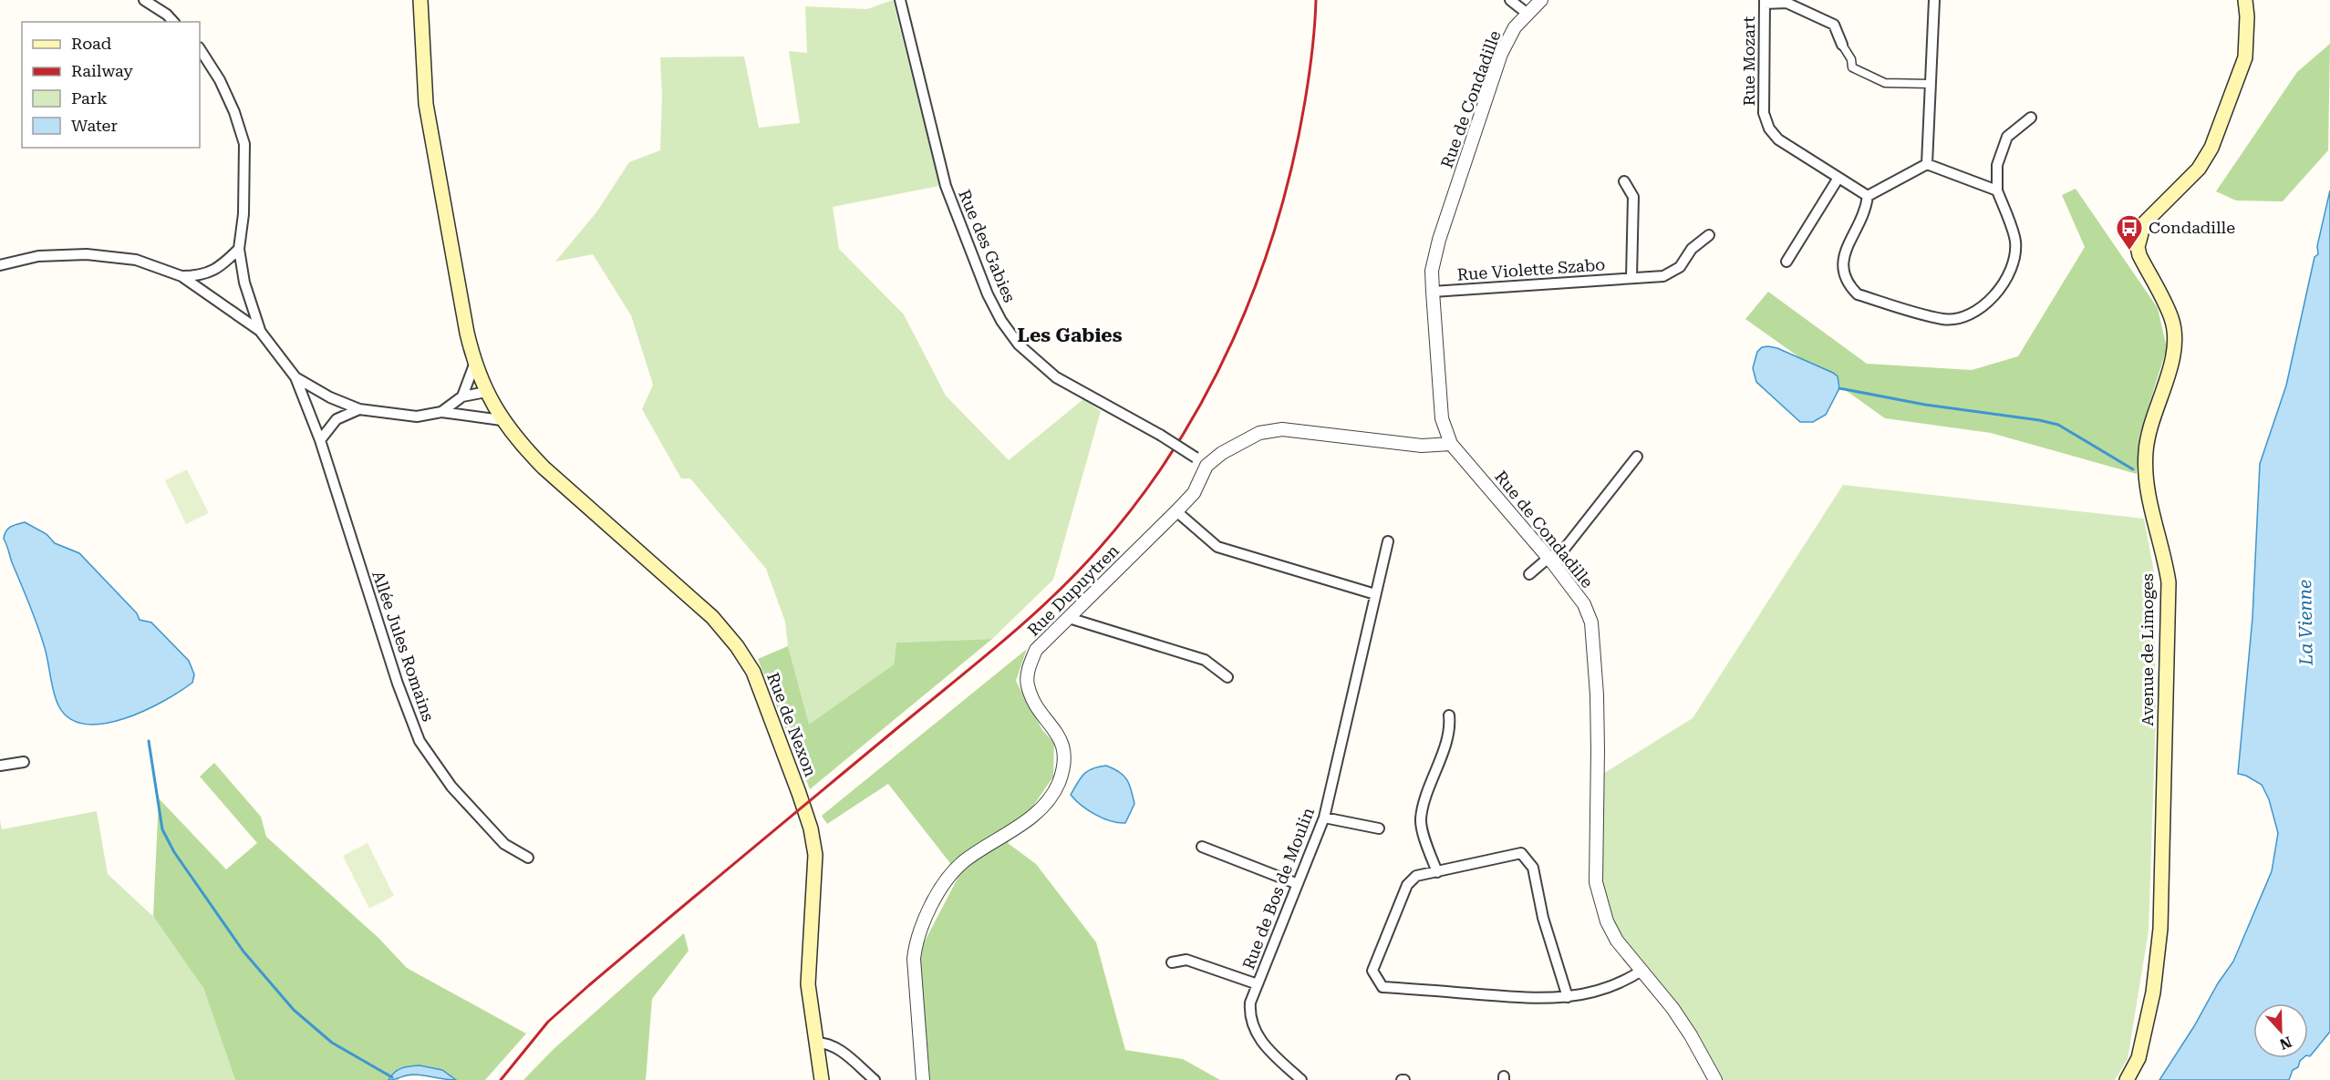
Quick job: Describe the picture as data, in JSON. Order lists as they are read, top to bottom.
{
  "streets": {
    "main road": ["Avenue de Limoges", "Rue de Nexon"],
    "street": [
      "Rue Mozart",
      "Rue de Condadille",
      "Rue des Gabies",
      "Rue Violette Szabo",
      "Rue Dupuytren",
      "Allée Jules Romains",
      "Rue de Bos de Moulin"
    ]
  },
  "crossings": [
    ["Rue de Condadille", "Rue Violette Szabo"],
    ["Rue de Condadille", "Rue Dupuytren"],
    ["Rue des Gabies", "Rue Dupuytren"]
  ],
  "districts": ["Les Gabies"],
  "water": ["La Vienne"],
  "places": {
    "bus stop": ["Condadille"]
  },
  "legend": [
    "Road",
    "Railway",
    "Park",
    "Water"
  ],
  "north": "bottom"
}
